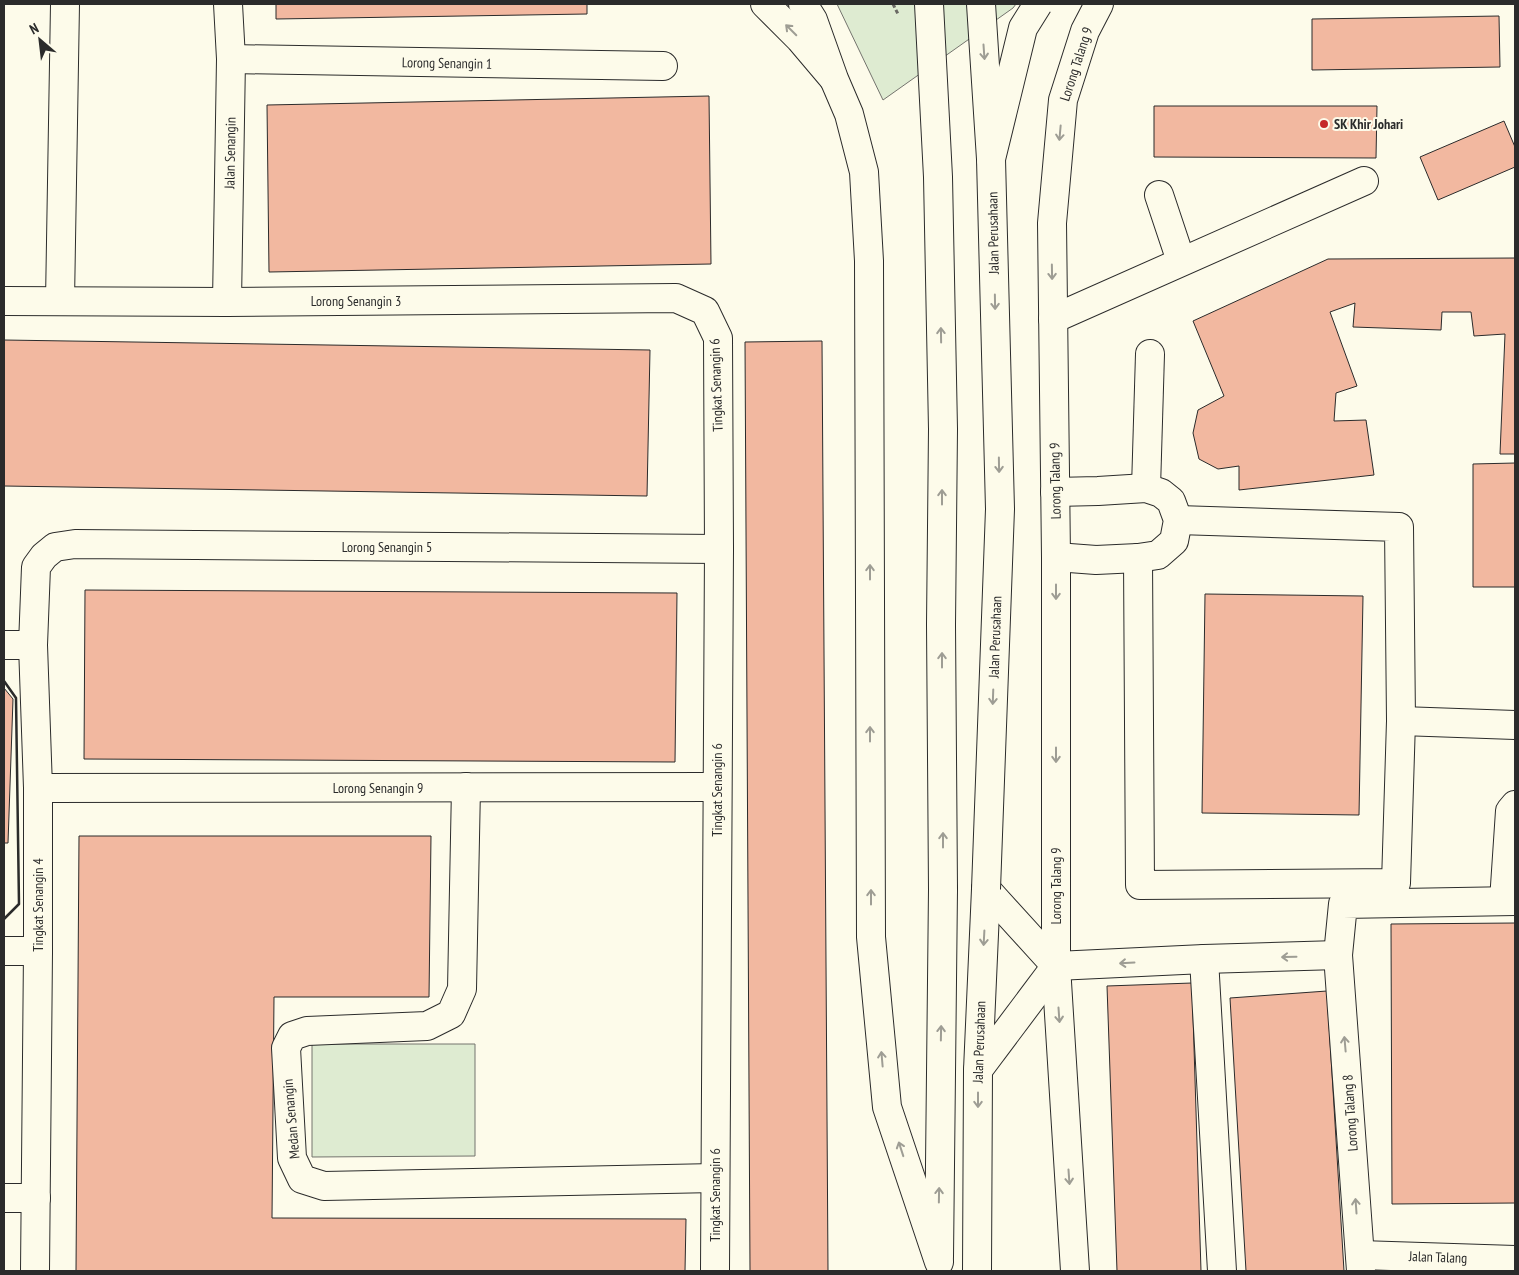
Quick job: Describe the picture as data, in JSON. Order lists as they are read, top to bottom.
{
  "streets": {
    "main road": [
      "Lorong Senangin 1",
      "Lorong Talang 9",
      "Jalan Senangin",
      "Jalan Perusahaan",
      "Lorong Senangin 3",
      "Tingkat Senangin 6",
      "Lorong Senangin 5",
      "Lorong Senangin 9",
      "Tingkat Senangin 4",
      "Lorong Talang 8",
      "Medan Senangin",
      "Jalan Talang"
    ]
  },
  "crossings": [
    ["Lorong Senangin 1", "Jalan Senangin"],
    ["Jalan Senangin", "Lorong Senangin 3"],
    ["Lorong Senangin 3", "Tingkat Senangin 6"],
    ["Tingkat Senangin 6", "Lorong Senangin 5"],
    ["Tingkat Senangin 6", "Lorong Senangin 9"],
    ["Tingkat Senangin 6", "Medan Senangin"],
    ["Lorong Senangin 5", "Tingkat Senangin 4"],
    ["Lorong Senangin 9", "Tingkat Senangin 4"],
    ["Lorong Senangin 9", "Medan Senangin"],
    ["Lorong Talang 8", "Jalan Talang"]
  ],
  "places": ["SK Khir Johari"],
  "north": "top left"
}
